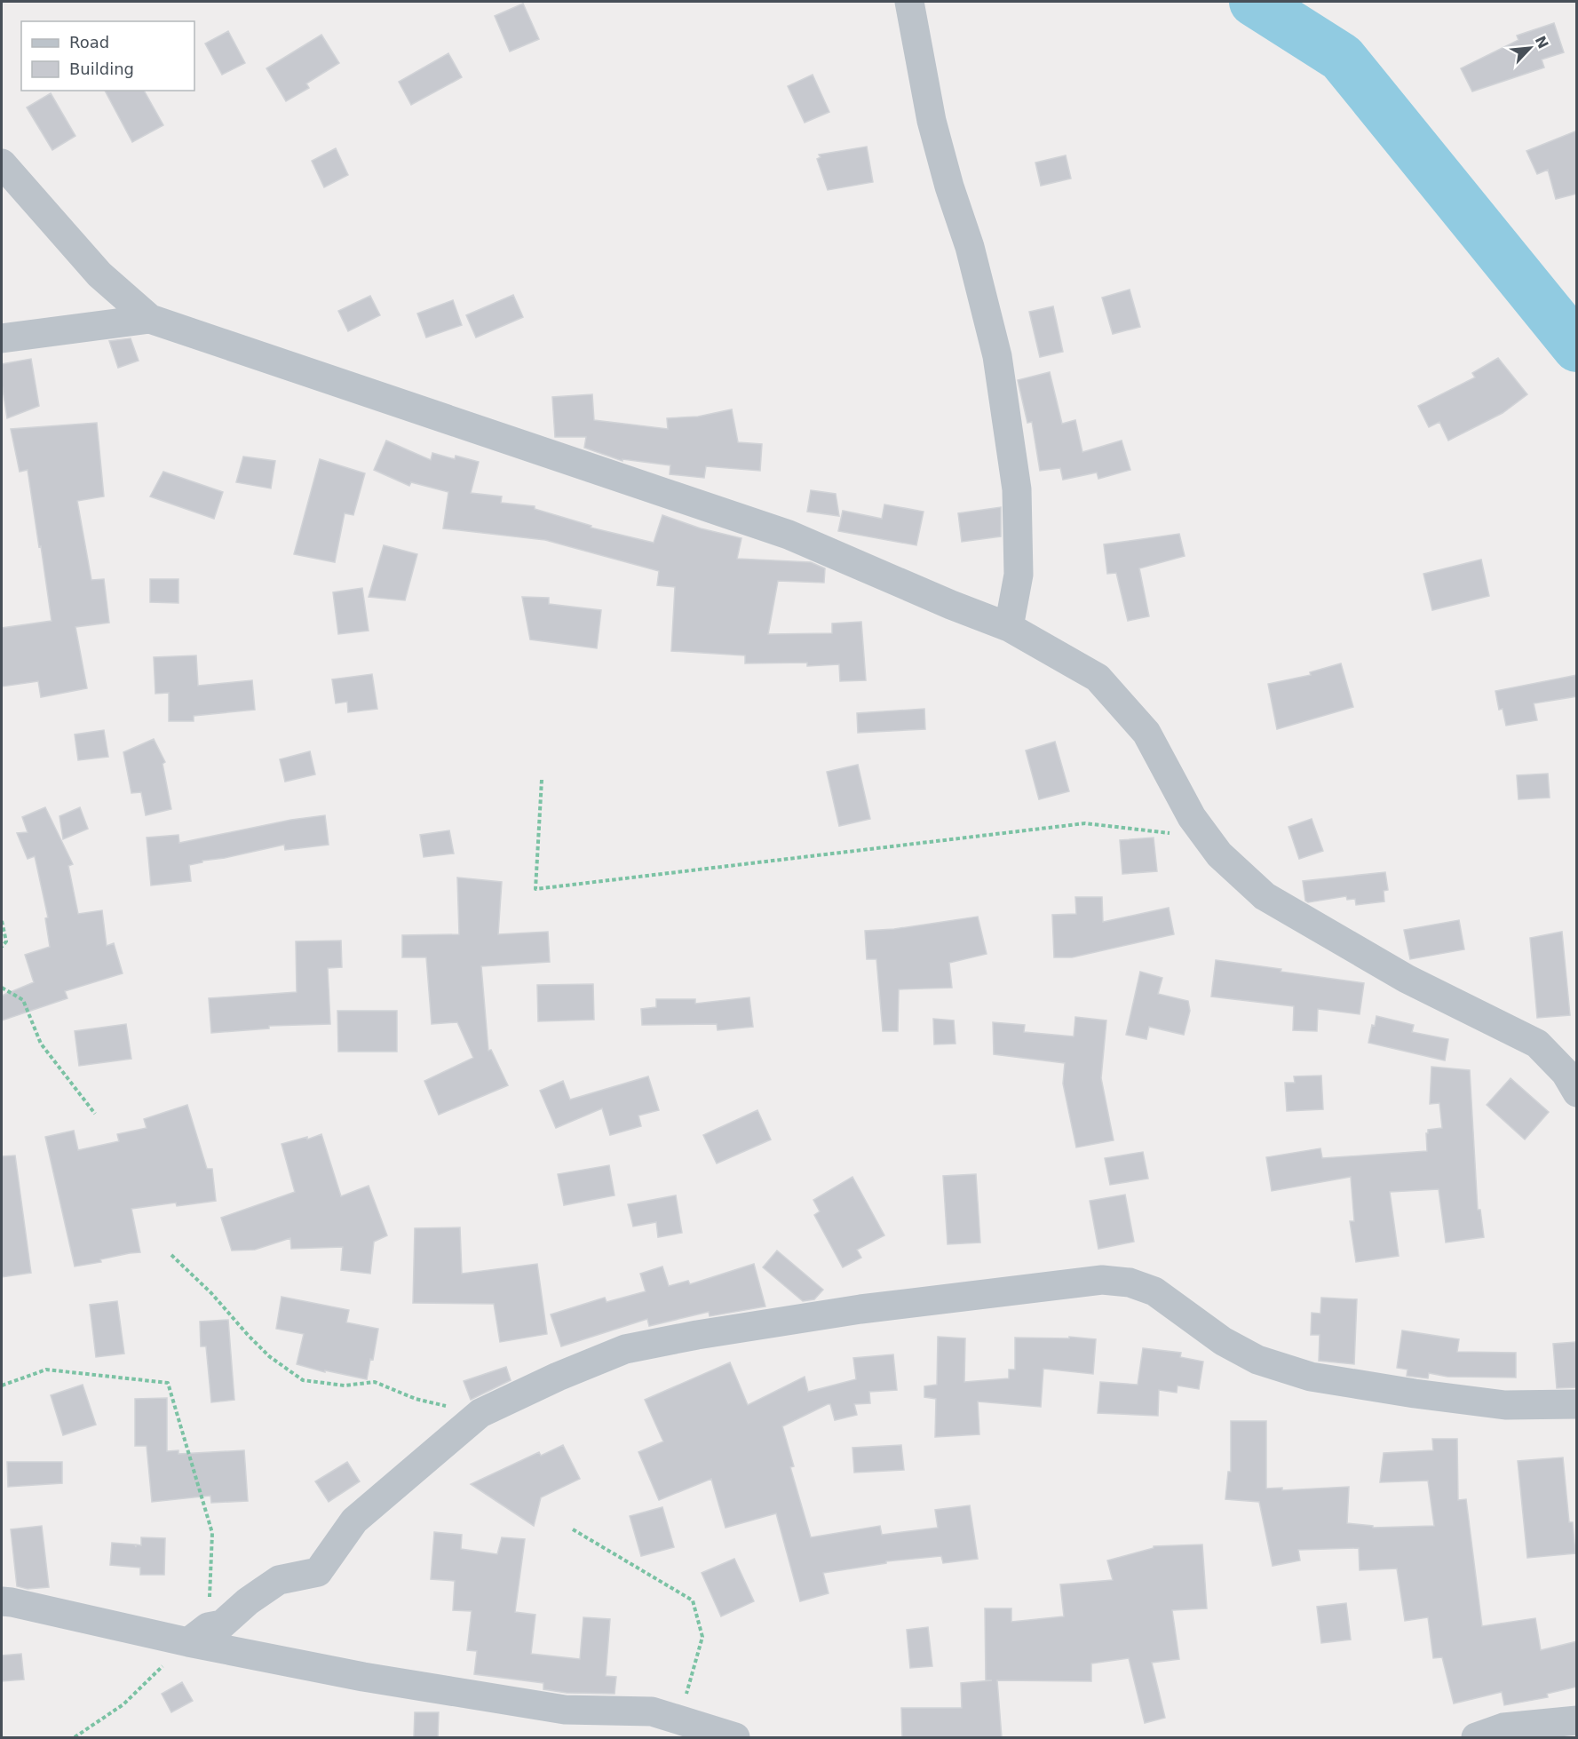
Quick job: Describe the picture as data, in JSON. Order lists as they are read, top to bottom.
{
  "legend": ["Road", "Building"],
  "north": "top right"
}
